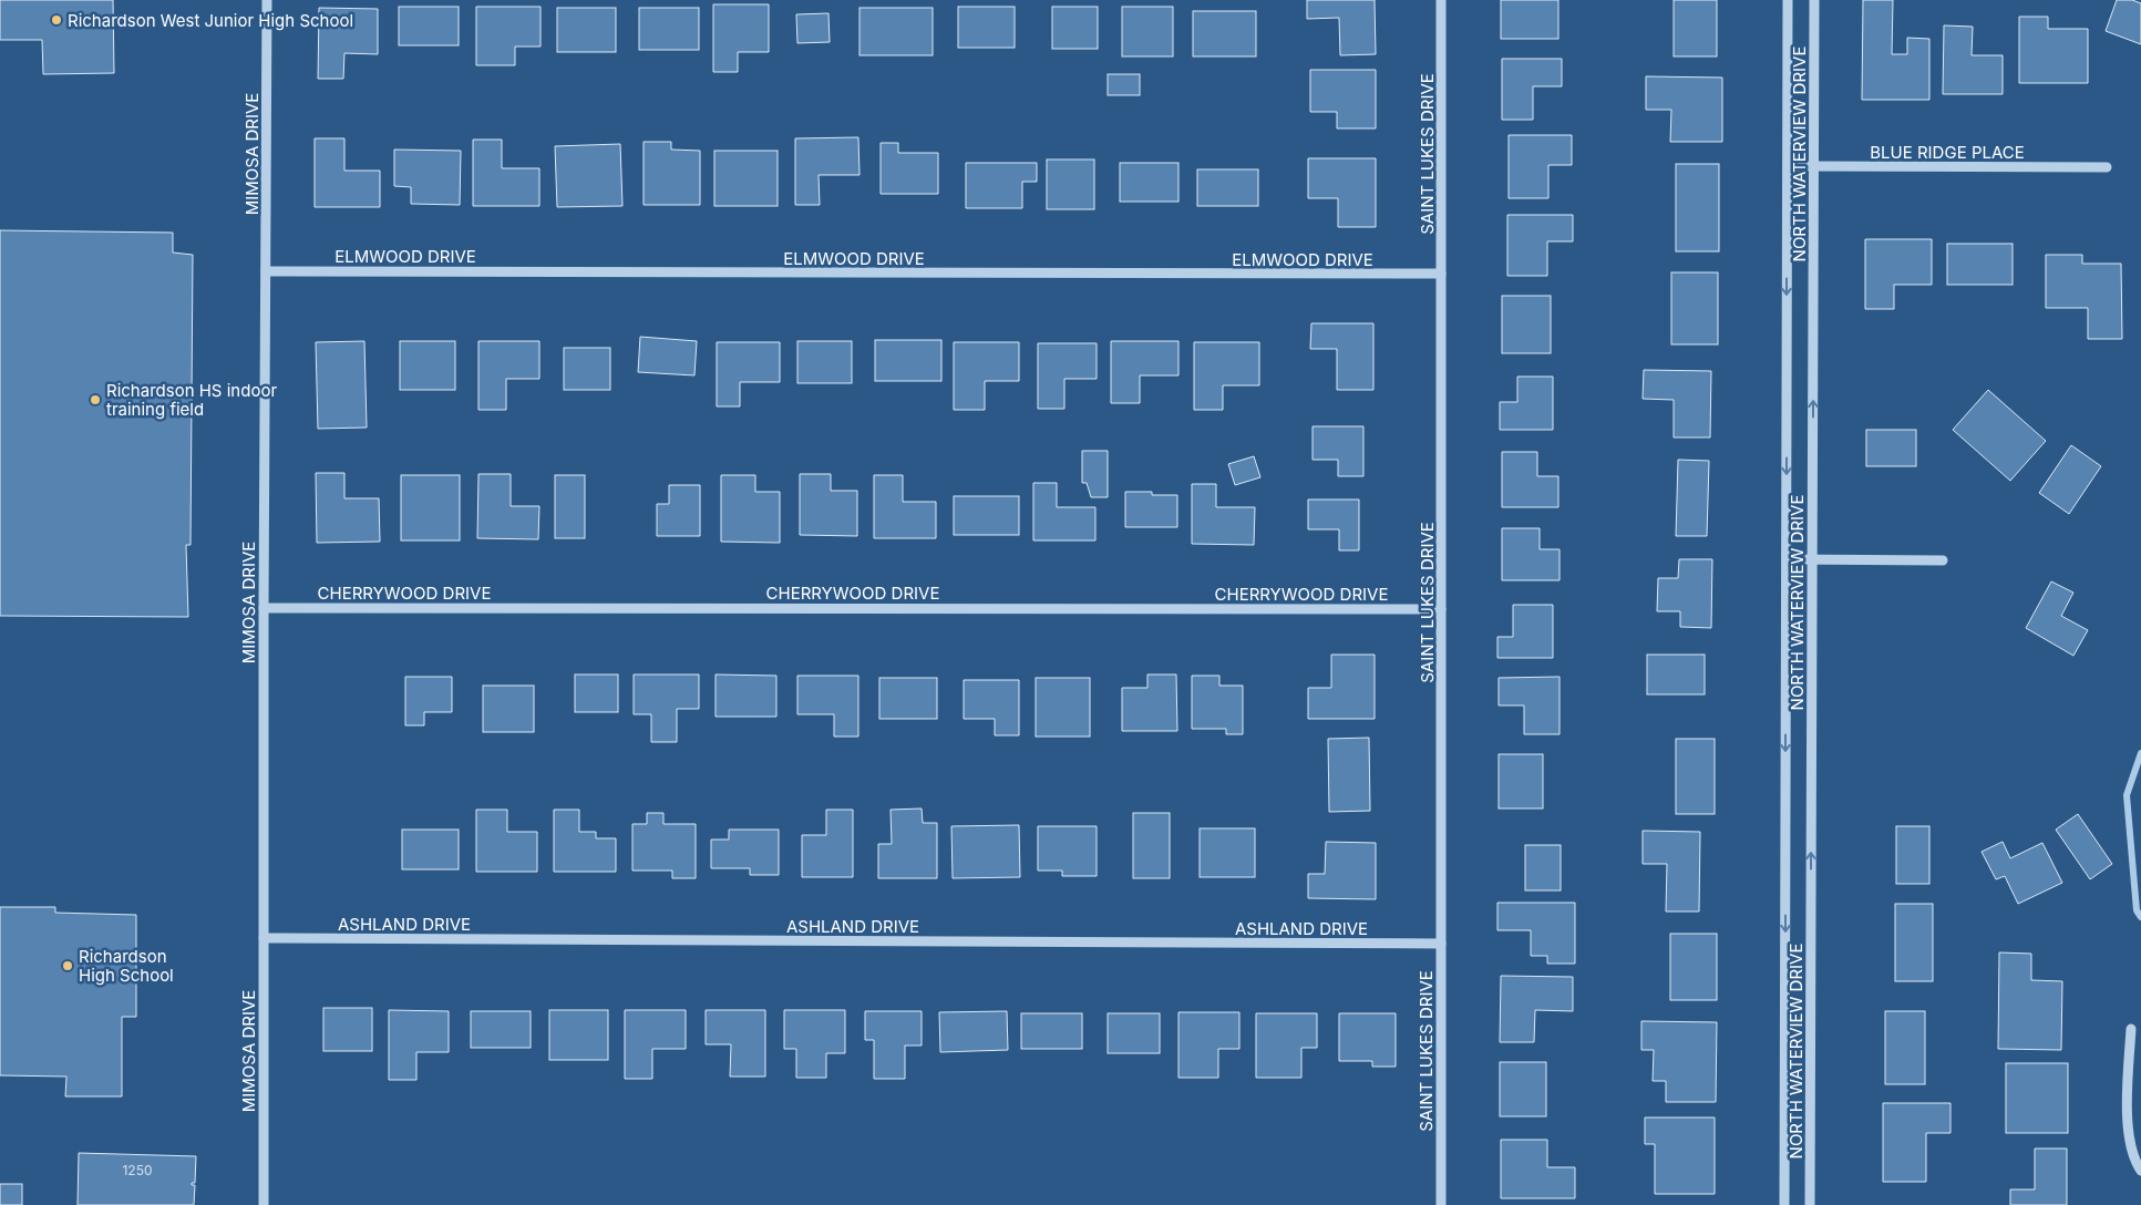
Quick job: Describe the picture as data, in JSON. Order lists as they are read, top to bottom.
{
  "streets": {
    "street": [
      "BLUE RIDGE PLACE",
      "MIMOSA DRIVE",
      "SAINT LUKES DRIVE",
      "NORTH WATERVIEW DRIVE",
      "ELMWOOD DRIVE",
      "CHERRYWOOD DRIVE",
      "ASHLAND DRIVE"
    ]
  },
  "crossings": [
    ["BLUE RIDGE PLACE", "NORTH WATERVIEW DRIVE"],
    ["MIMOSA DRIVE", "ELMWOOD DRIVE"],
    ["MIMOSA DRIVE", "CHERRYWOOD DRIVE"],
    ["MIMOSA DRIVE", "ASHLAND DRIVE"],
    ["SAINT LUKES DRIVE", "ELMWOOD DRIVE"],
    ["SAINT LUKES DRIVE", "CHERRYWOOD DRIVE"],
    ["SAINT LUKES DRIVE", "ASHLAND DRIVE"]
  ],
  "places": ["Richardson West Junior High School", "Richardson HS indoor training field", "Richardson High School"],
  "house_numbers": ["1250"]
}
